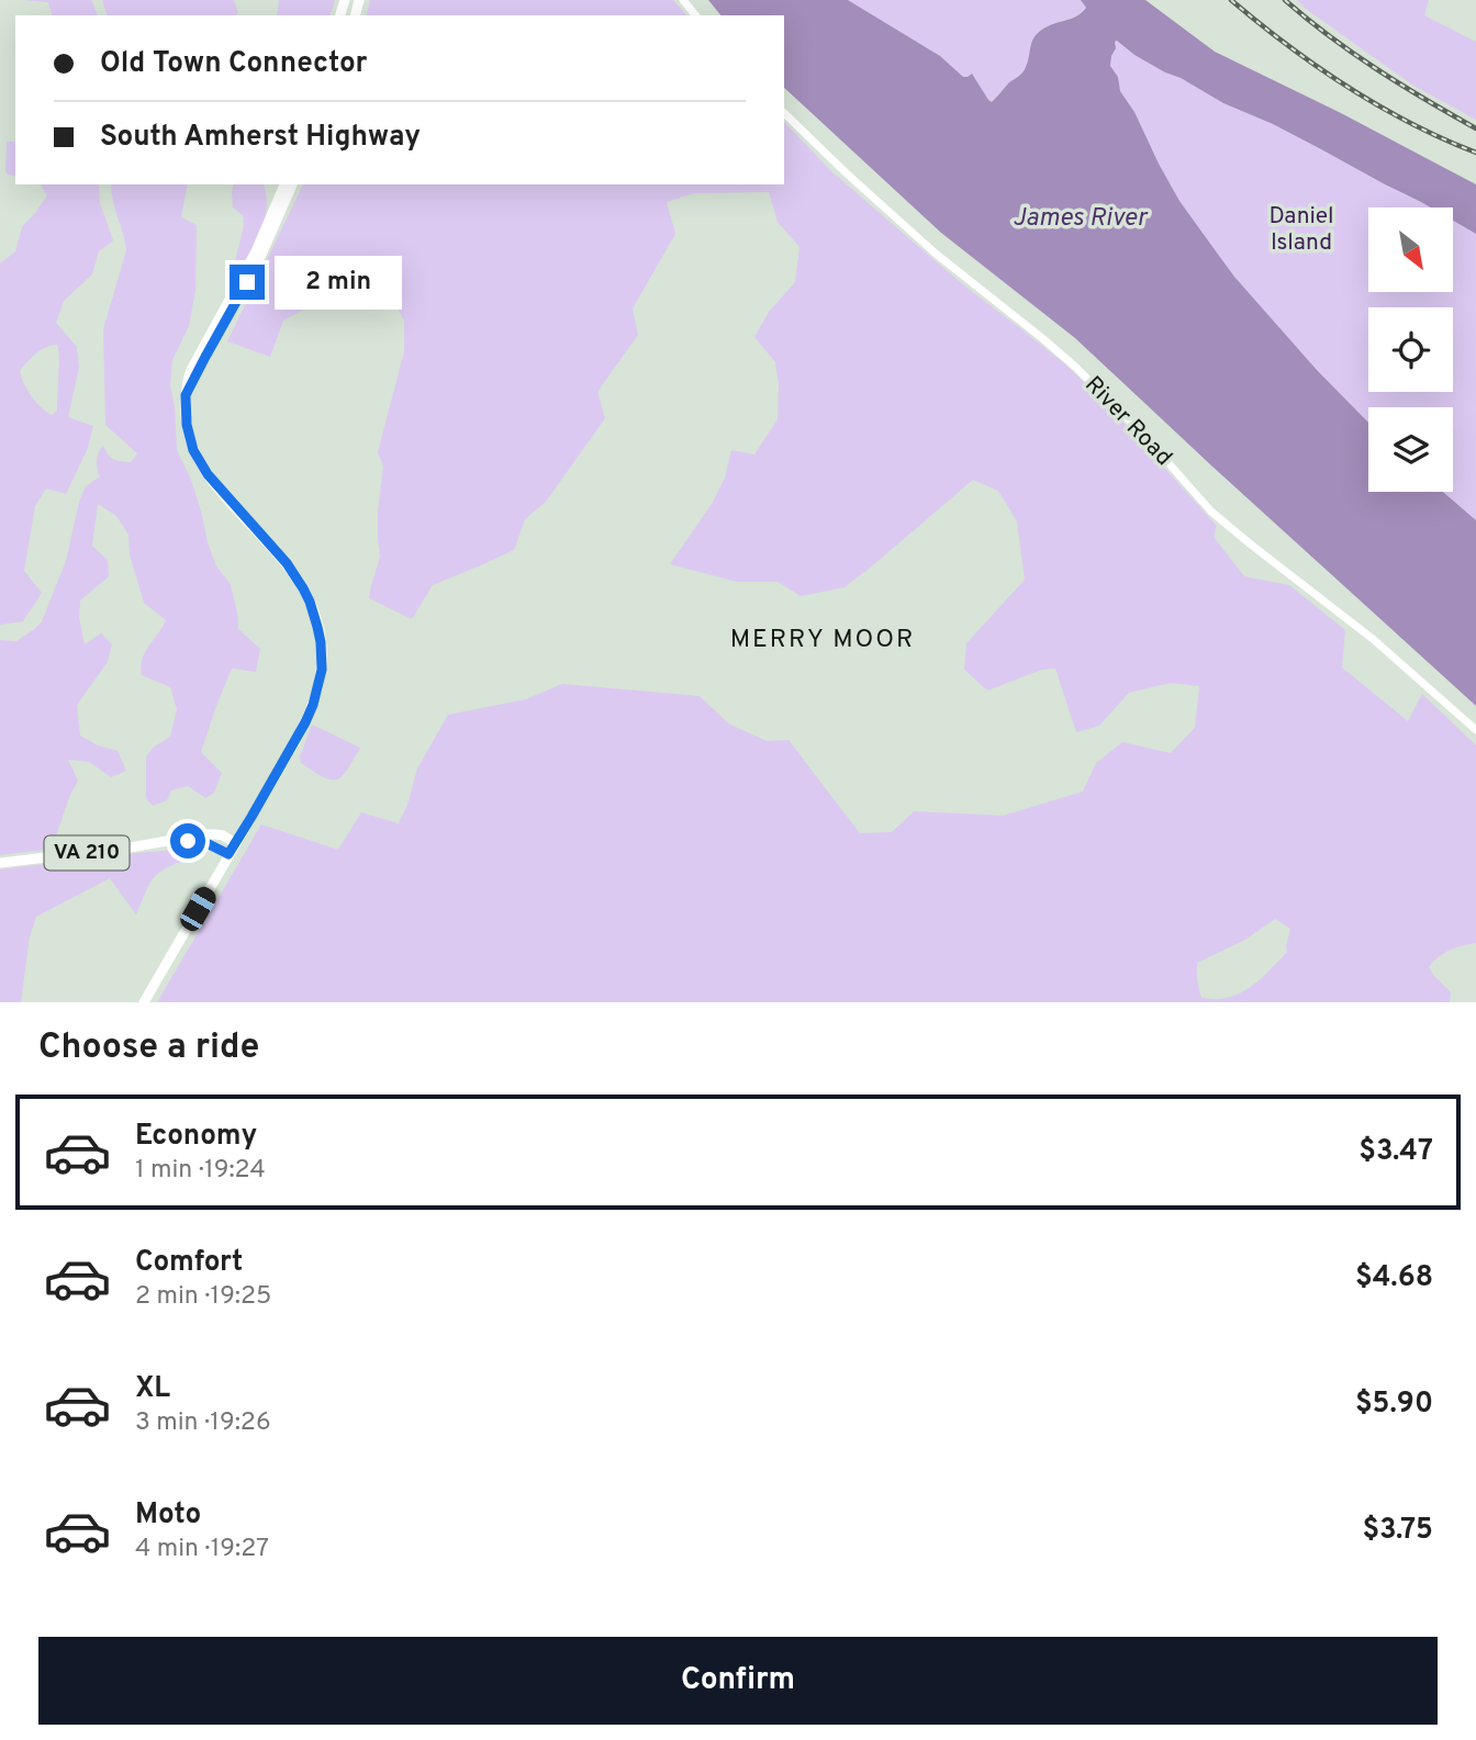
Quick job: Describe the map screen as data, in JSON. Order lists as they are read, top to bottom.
{
  "streets": {
    "main road": ["VA 210"],
    "street": ["River Road"]
  },
  "districts": ["MERRY MOOR"],
  "water": ["James River"],
  "parks": ["Daniel Island"],
  "north": "bottom right",
  "page": {
    "banner": ["Old Town Connector", "South Amherst Highway"],
    "bubble": "2 min",
    "heading": "Choose a ride",
    "list": [
      {
        "name": "Economy",
        "note": "1 min · 19:24",
        "value": "$3.47"
      },
      {
        "name": "Comfort",
        "note": "2 min · 19:25",
        "value": "$4.68"
      },
      {
        "name": "XL",
        "note": "3 min · 19:26",
        "value": "$5.90"
      },
      {
        "name": "Moto",
        "note": "4 min · 19:27",
        "value": "$3.75"
      }
    ],
    "buttons": "Confirm"
  }
}
